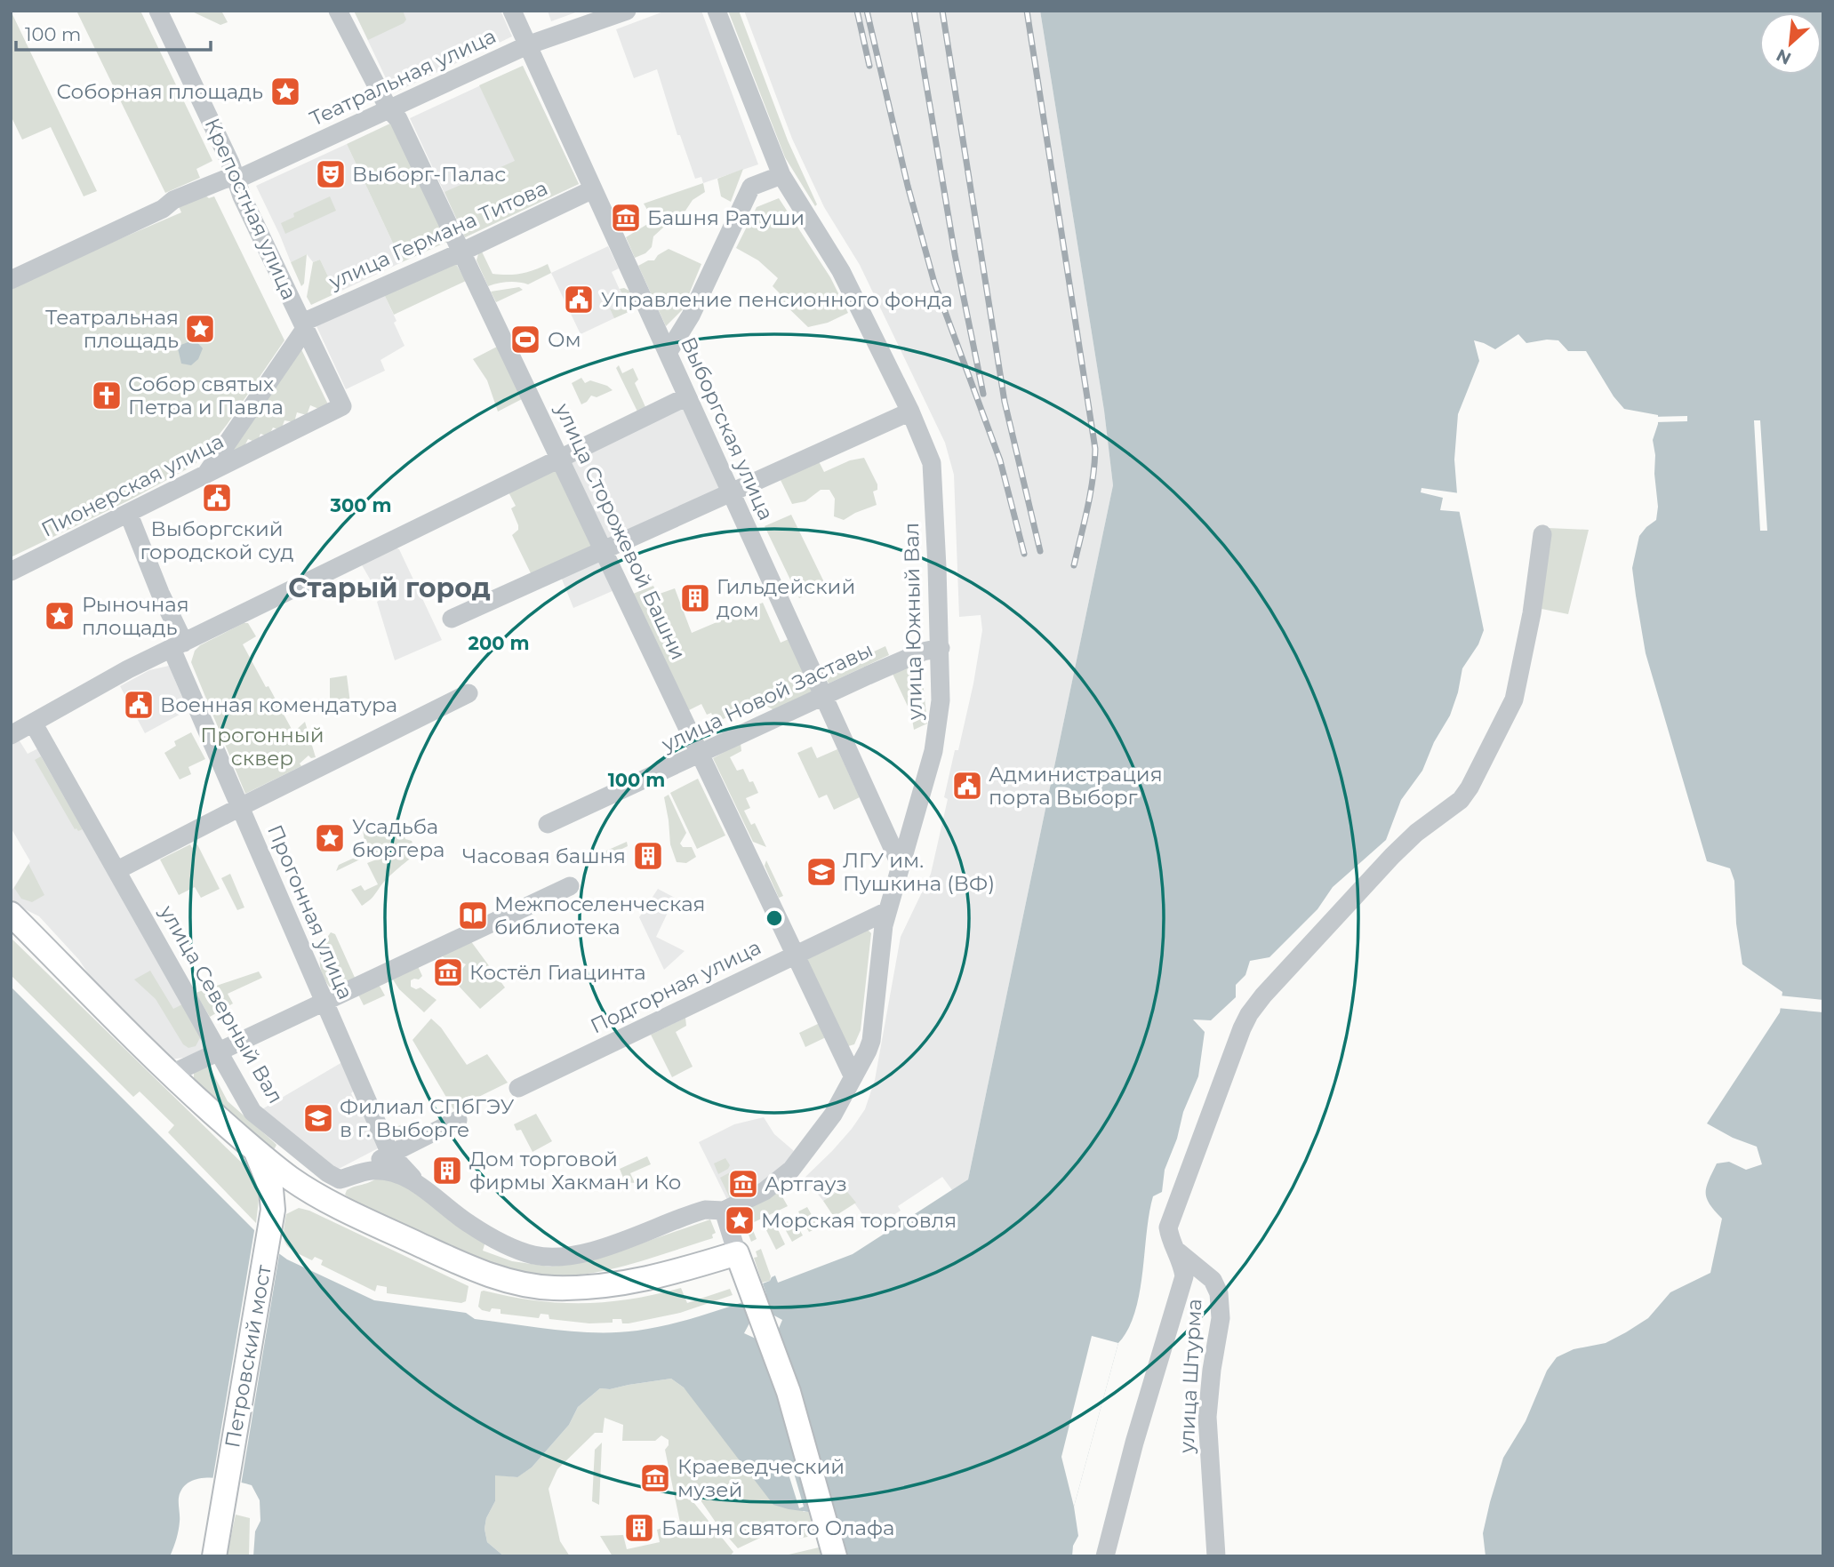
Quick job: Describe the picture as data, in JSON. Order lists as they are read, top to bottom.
{
  "streets": {
    "main road": ["Петровский мост"],
    "street": [
      "Театральная улица",
      "Крепостная улица",
      "улица Германа Титова",
      "Выборгская улица",
      "Пионерская улица",
      "улица Сторожевой Башни",
      "улица Южный Вал",
      "улица Новой Заставы",
      "Прогонная улица",
      "Подгорная улица",
      "улица Северный Вал",
      "улица Штурма"
    ]
  },
  "crossings": [
    ["Театральная улица", "Крепостная улица"],
    ["Театральная улица", "Выборгская улица"],
    ["Театральная улица", "улица Сторожевой Башни"],
    ["Крепостная улица", "улица Германа Титова"],
    ["Крепостная улица", "Пионерская улица"],
    ["улица Германа Титова", "Выборгская улица"],
    ["улица Германа Титова", "улица Сторожевой Башни"],
    ["Выборгская улица", "улица Южный Вал"],
    ["Выборгская улица", "улица Новой Заставы"],
    ["Пионерская улица", "Прогонная улица"],
    ["улица Сторожевой Башни", "улица Южный Вал"],
    ["улица Сторожевой Башни", "улица Новой Заставы"],
    ["улица Сторожевой Башни", "Подгорная улица"],
    ["улица Южный Вал", "улица Новой Заставы"],
    ["улица Южный Вал", "Подгорная улица"]
  ],
  "districts": ["Старый город"],
  "parks": ["Прогонный сквер"],
  "places": {
    "place": [
      "Соборная площадь",
      "Театральная площадь",
      "Рыночная площадь",
      "Усадьба бюргера",
      "Морская торговля"
    ],
    "theatre": ["Выборг-Палас"],
    "museum": [
      "Башня Ратуши",
      "Костёл Гиацинта",
      "Артгауз",
      "Краеведческий музей"
    ],
    "public building": [
      "Управление пенсионного фонда",
      "Выборгский городской суд",
      "Военная комендатура",
      "Администрация порта Выборг"
    ],
    "sports": ["Ом"],
    "church": ["Собор святых Петра и Павла"],
    "building": [
      "Гильдейский дом",
      "Часовая башня",
      "Дом торговой фирмы Хакман и Ко",
      "Башня святого Олафа"
    ],
    "school or university": ["ЛГУ им. Пушкина (ВФ)", "Филиал СПбГЭУ в г. Выборге"],
    "library": ["Межпоселенческая библиотека"]
  },
  "scale_bar": "100 m",
  "north": "bottom left",
  "rings": ["300 m", "200 m", "100 m"]
}
